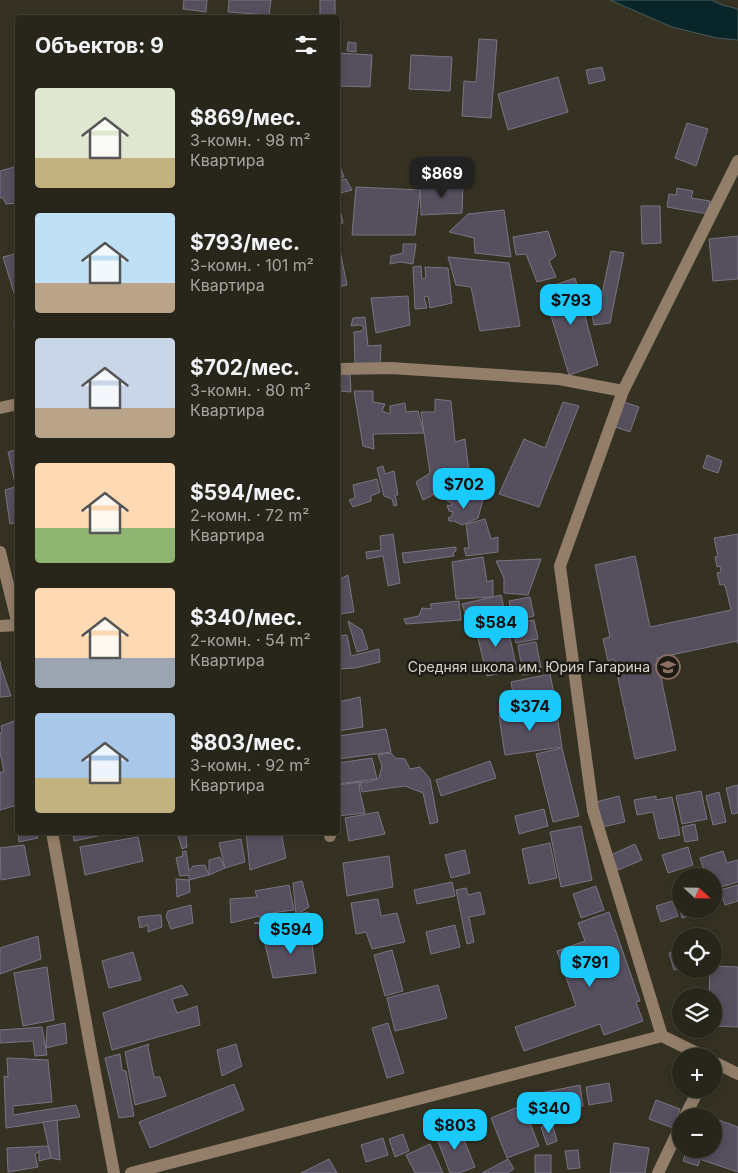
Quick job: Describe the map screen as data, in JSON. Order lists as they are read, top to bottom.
{
  "places": {
    "school or university": ["Средняя школа им. Юрия Гагарина"]
  },
  "north": "right",
  "page": {
    "heading": "Объектов: 9",
    "list": [
      {
        "name": "$869/мес.",
        "note": "3-комн. · 98 m² · Квартира"
      },
      {
        "name": "$793/мес.",
        "note": "3-комн. · 101 m² · Квартира"
      },
      {
        "name": "$702/мес.",
        "note": "3-комн. · 80 m² · Квартира"
      },
      {
        "name": "$594/мес.",
        "note": "2-комн. · 72 m² · Квартира"
      },
      {
        "name": "$340/мес.",
        "note": "2-комн. · 54 m² · Квартира"
      },
      {
        "name": "$803/мес.",
        "note": "3-комн. · 92 m² · Квартира"
      }
    ],
    "price": [
      "$869",
      "$793",
      "$702",
      "$584",
      "$374",
      "$594",
      "$791",
      "$340",
      "$803"
    ],
    "map_buttons": ["+", "−"]
  }
}
